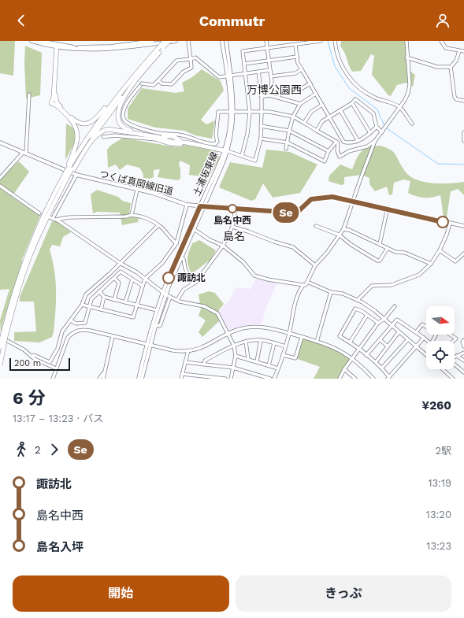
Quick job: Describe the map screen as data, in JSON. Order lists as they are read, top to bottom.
{
  "streets": {
    "main road": ["土浦坂東線", "つくば真岡線旧道"]
  },
  "crossings": [
    ["土浦坂東線", "つくば真岡線旧道"]
  ],
  "districts": ["万博公園西", "島名"],
  "places": ["島名中西", "諏訪北"],
  "lines": ["bus line Se"],
  "scale_bar": "200 m",
  "north": "right",
  "page": {
    "header": "Commutr",
    "on_map": "Se",
    "scale": "200 m",
    "heading": ["6 分", "13:17 – 13:23 · バス", "¥260"],
    "legs": ["2", "Se", "2駅"],
    "list": [
      {
        "name": "諏訪北",
        "value": "13:19"
      },
      {
        "name": "島名中西",
        "value": "13:20"
      },
      {
        "name": "島名入坪",
        "value": "13:23"
      }
    ],
    "buttons": ["開始", "きっぷ"]
  }
}
